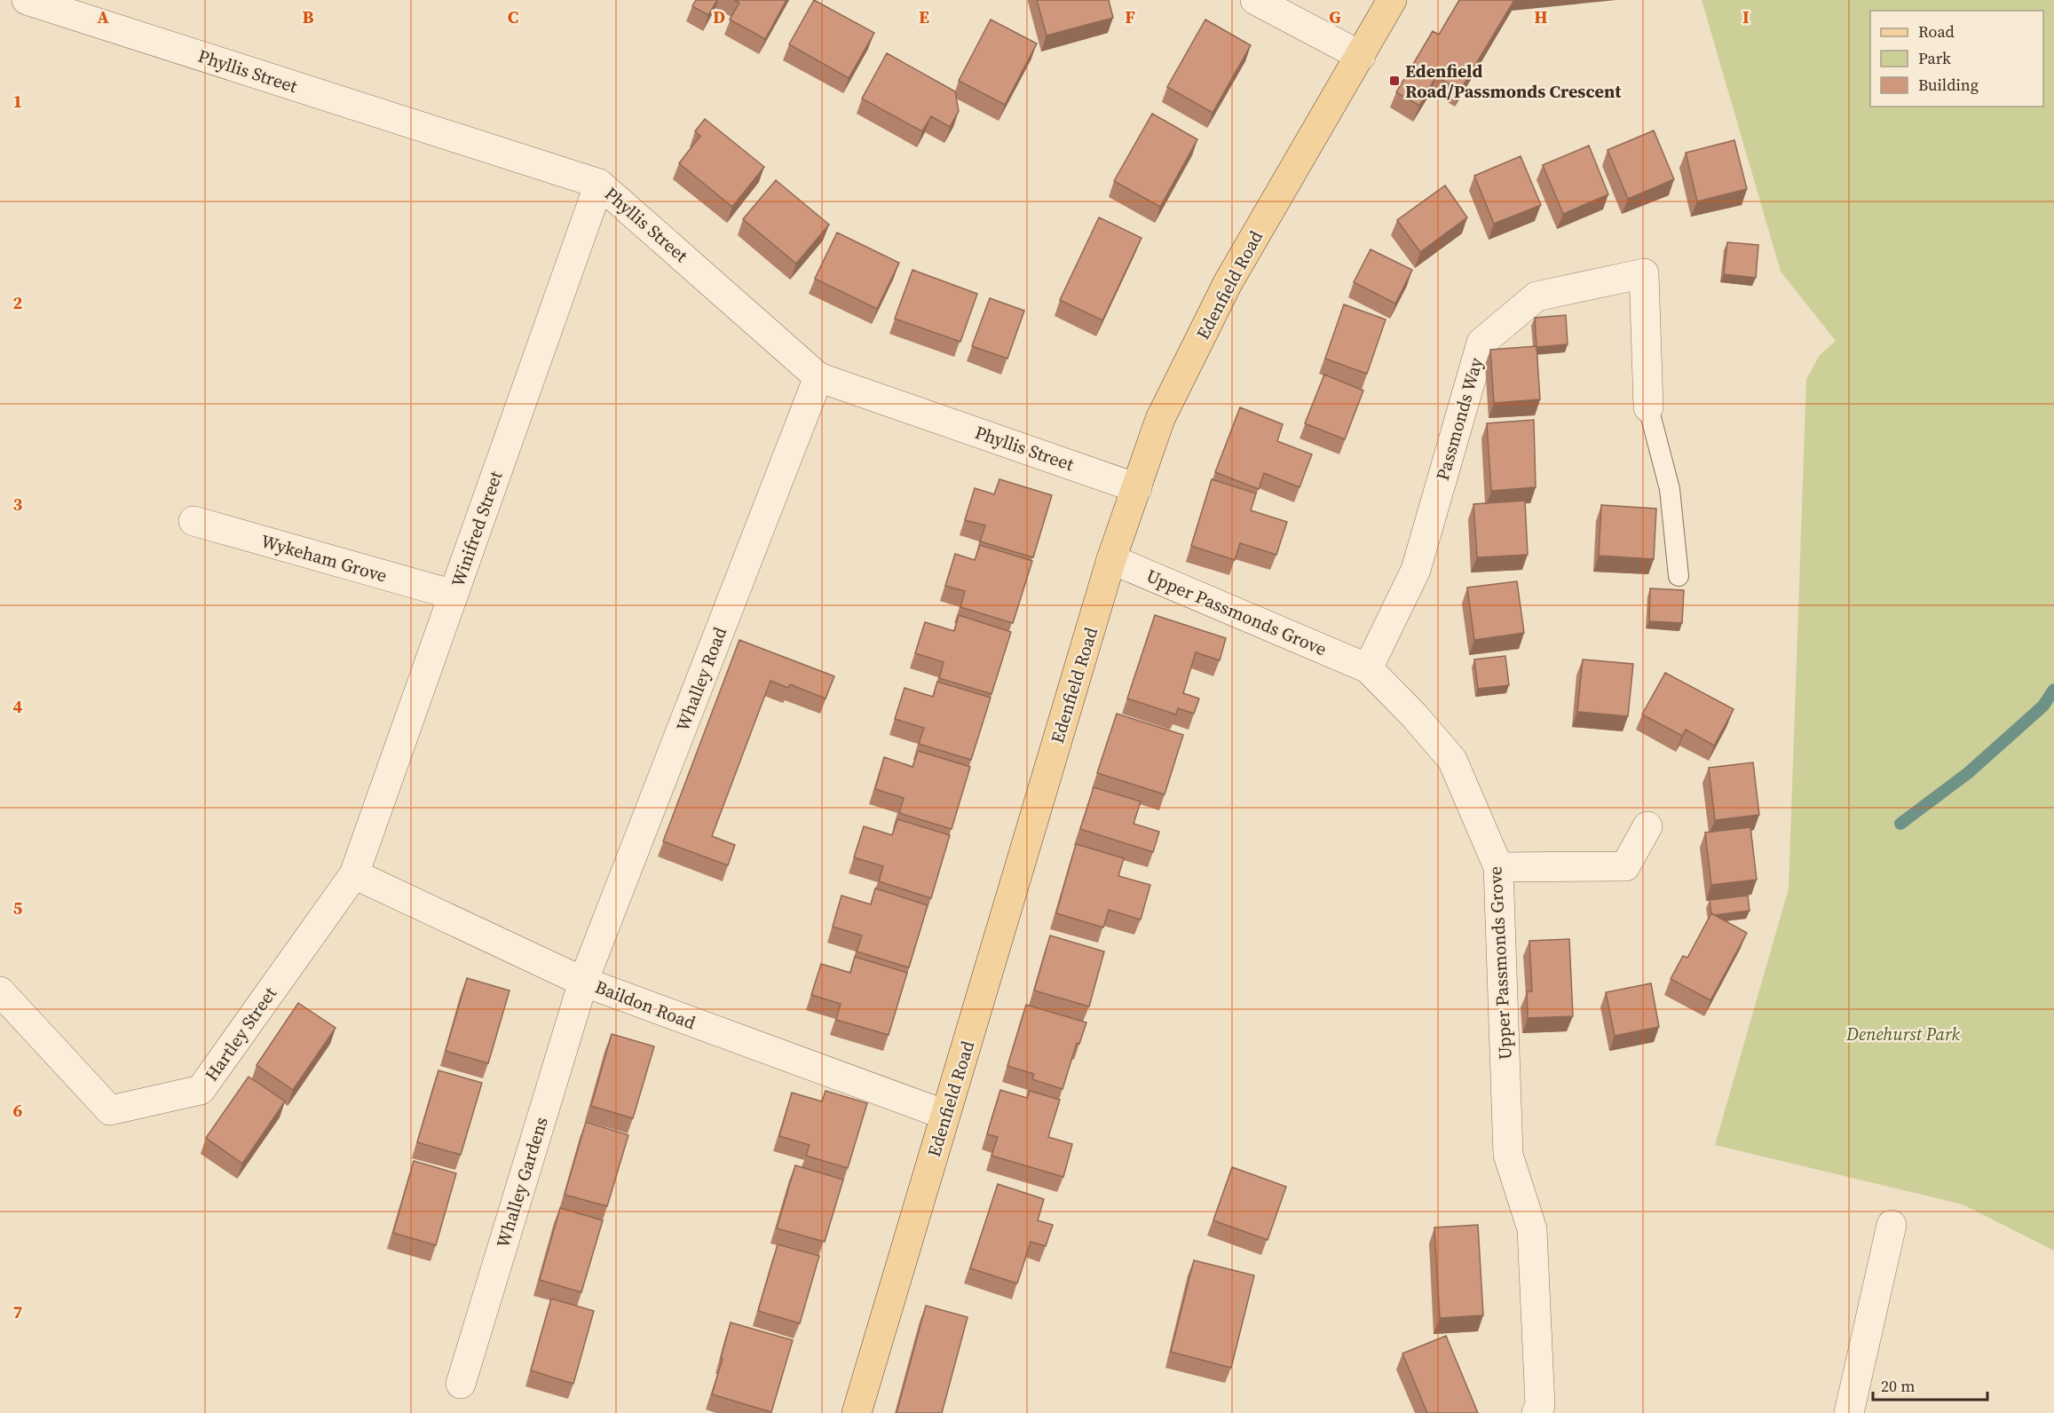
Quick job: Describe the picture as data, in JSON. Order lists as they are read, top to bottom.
{
  "streets": {
    "main road": ["Edenfield Road"],
    "street": [
      "Phyllis Street",
      "Passmonds Way",
      "Winifred Street",
      "Wykeham Grove",
      "Upper Passmonds Grove",
      "Whalley Road",
      "Baildon Road",
      "Hartley Street",
      "Whalley Gardens"
    ]
  },
  "crossings": [
    ["Phyllis Street", "Edenfield Road"],
    ["Phyllis Street", "Winifred Street"],
    ["Phyllis Street", "Whalley Road"],
    ["Edenfield Road", "Upper Passmonds Grove"],
    ["Edenfield Road", "Baildon Road"],
    ["Passmonds Way", "Upper Passmonds Grove"],
    ["Winifred Street", "Wykeham Grove"],
    ["Winifred Street", "Baildon Road"],
    ["Winifred Street", "Hartley Street"],
    ["Whalley Road", "Baildon Road"],
    ["Whalley Road", "Whalley Gardens"],
    ["Baildon Road", "Hartley Street"],
    ["Baildon Road", "Whalley Gardens"]
  ],
  "parks": ["Denehurst Park"],
  "places": {
    "transit": ["Edenfield Road/Passmonds Crescent"]
  },
  "legend": ["Road", "Park", "Building"],
  "scale_bar": "20 m",
  "grid": {
    "columns": [
      "A",
      "B",
      "C",
      "D",
      "E",
      "F",
      "G",
      "H",
      "I"
    ],
    "rows": [
      "1",
      "2",
      "3",
      "4",
      "5",
      "6",
      "7"
    ]
  }
}
